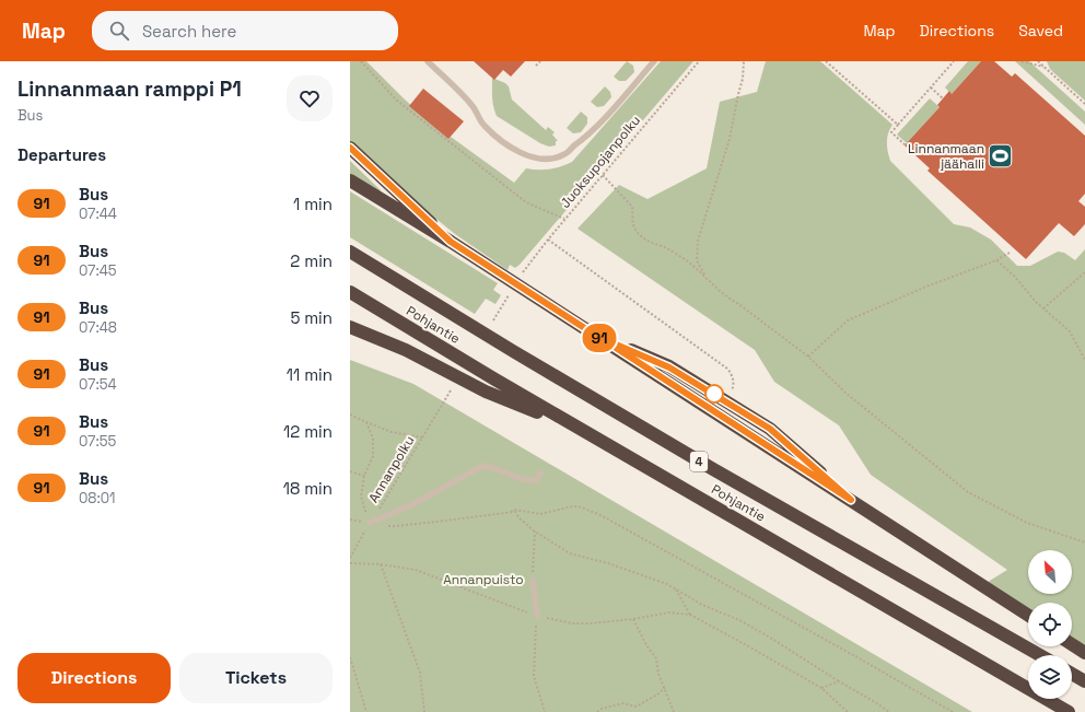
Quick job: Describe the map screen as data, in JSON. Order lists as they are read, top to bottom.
{
  "streets": {
    "highway": ["Pohjantie", "4"],
    "path": ["Juoksupojanpolku", "Annanpolku"]
  },
  "parks": ["Annanpuisto"],
  "places": {
    "sports": ["Linnanmaan jäähalli"]
  },
  "lines": ["bus line 91"],
  "north": "top left",
  "page": {
    "header": "Map",
    "search": "Search here",
    "nav": ["Map", "Directions", "Saved"],
    "heading": [
      ["Linnanmaan ramppi P1", "Bus"],
      "Departures"
    ],
    "on_map": "91",
    "list": [
      {
        "mark": "91",
        "name": "Bus",
        "note": "07:44",
        "value": "1 min"
      },
      {
        "mark": "91",
        "name": "Bus",
        "note": "07:45",
        "value": "2 min"
      },
      {
        "mark": "91",
        "name": "Bus",
        "note": "07:48",
        "value": "5 min"
      },
      {
        "mark": "91",
        "name": "Bus",
        "note": "07:54",
        "value": "11 min"
      },
      {
        "mark": "91",
        "name": "Bus",
        "note": "07:55",
        "value": "12 min"
      },
      {
        "mark": "91",
        "name": "Bus",
        "note": "08:01",
        "value": "18 min"
      }
    ],
    "buttons": ["Directions", "Tickets"]
  }
}
